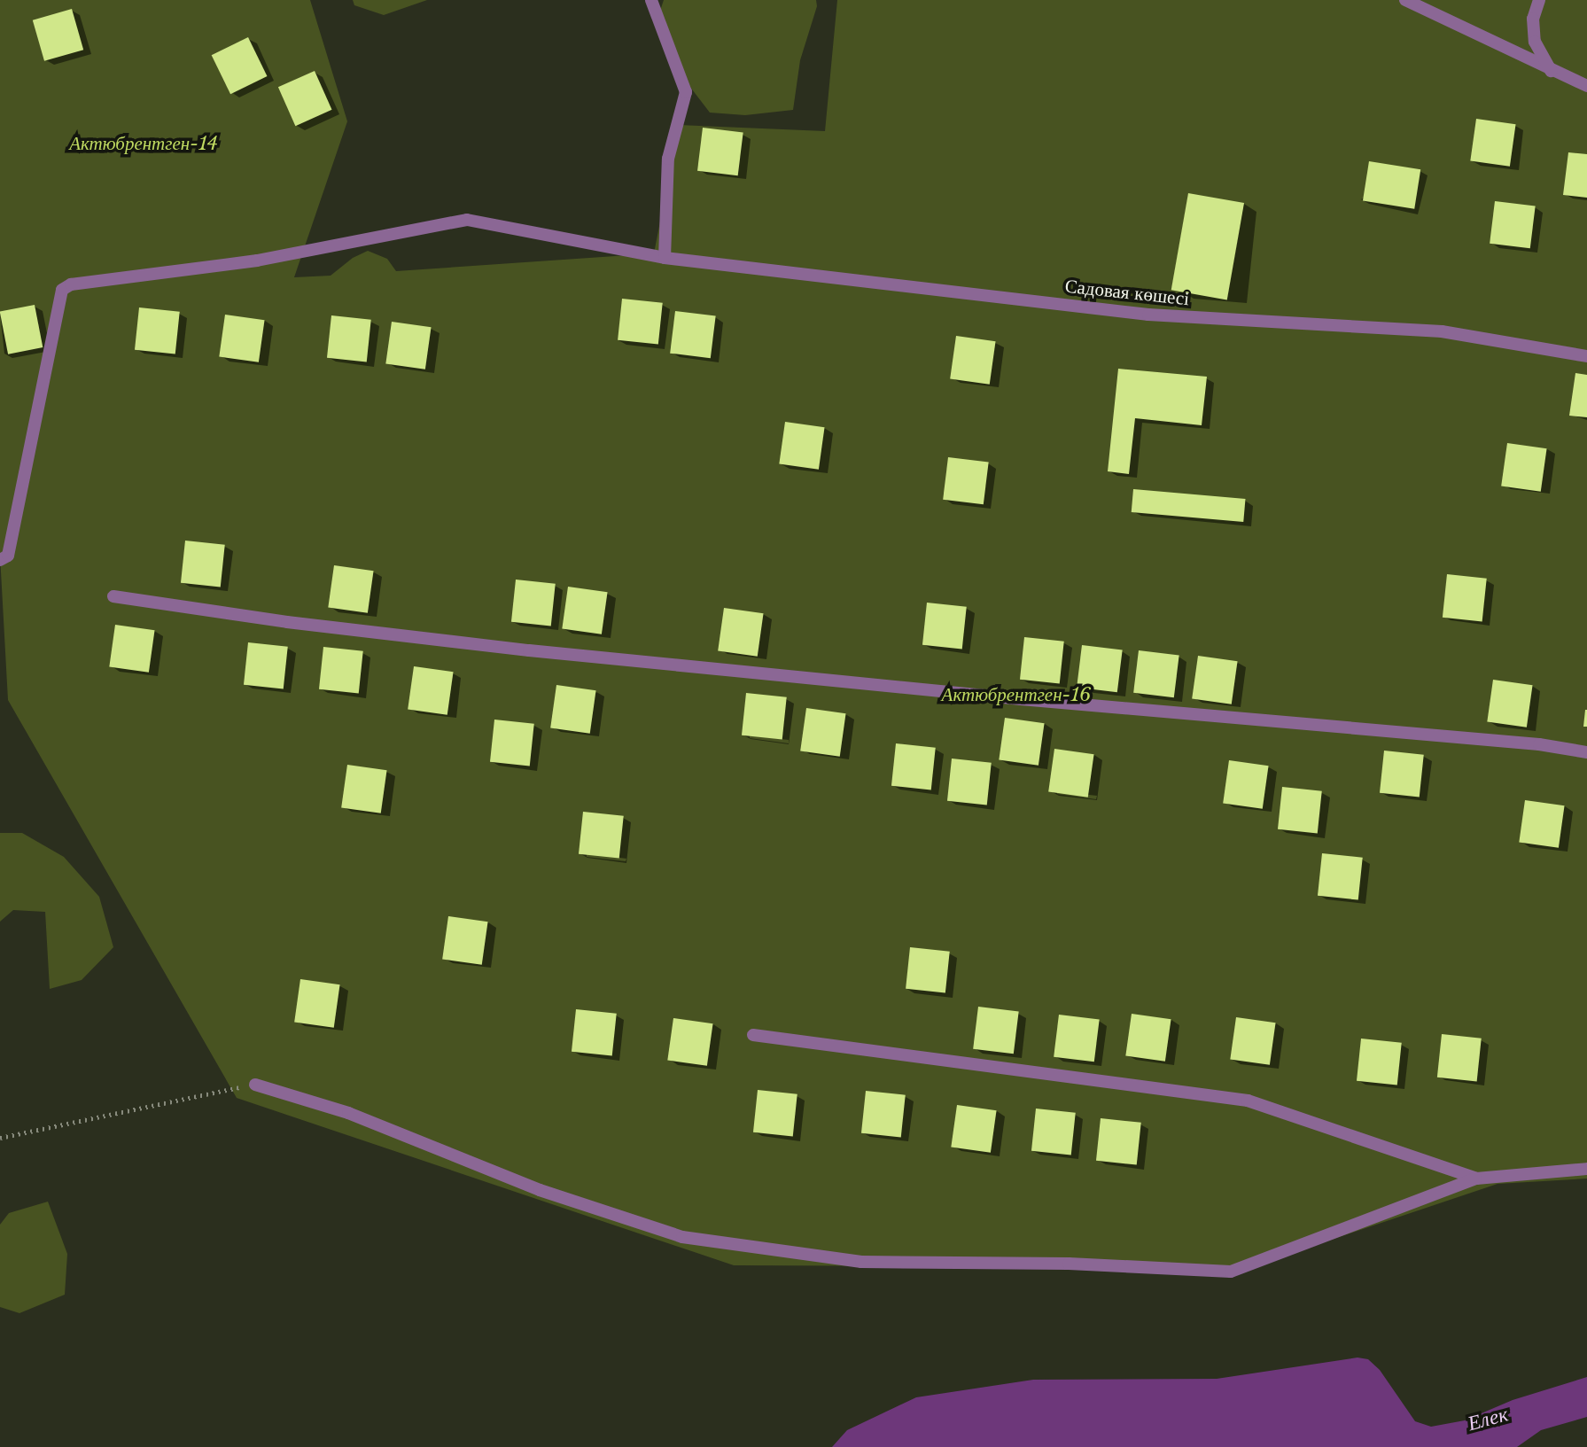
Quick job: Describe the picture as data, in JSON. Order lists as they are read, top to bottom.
{
  "streets": {
    "lane": ["Садовая көшесі"]
  },
  "water": ["Елек"],
  "parks": ["Актюбрентген-14", "Актюбрентген-16"]
}
